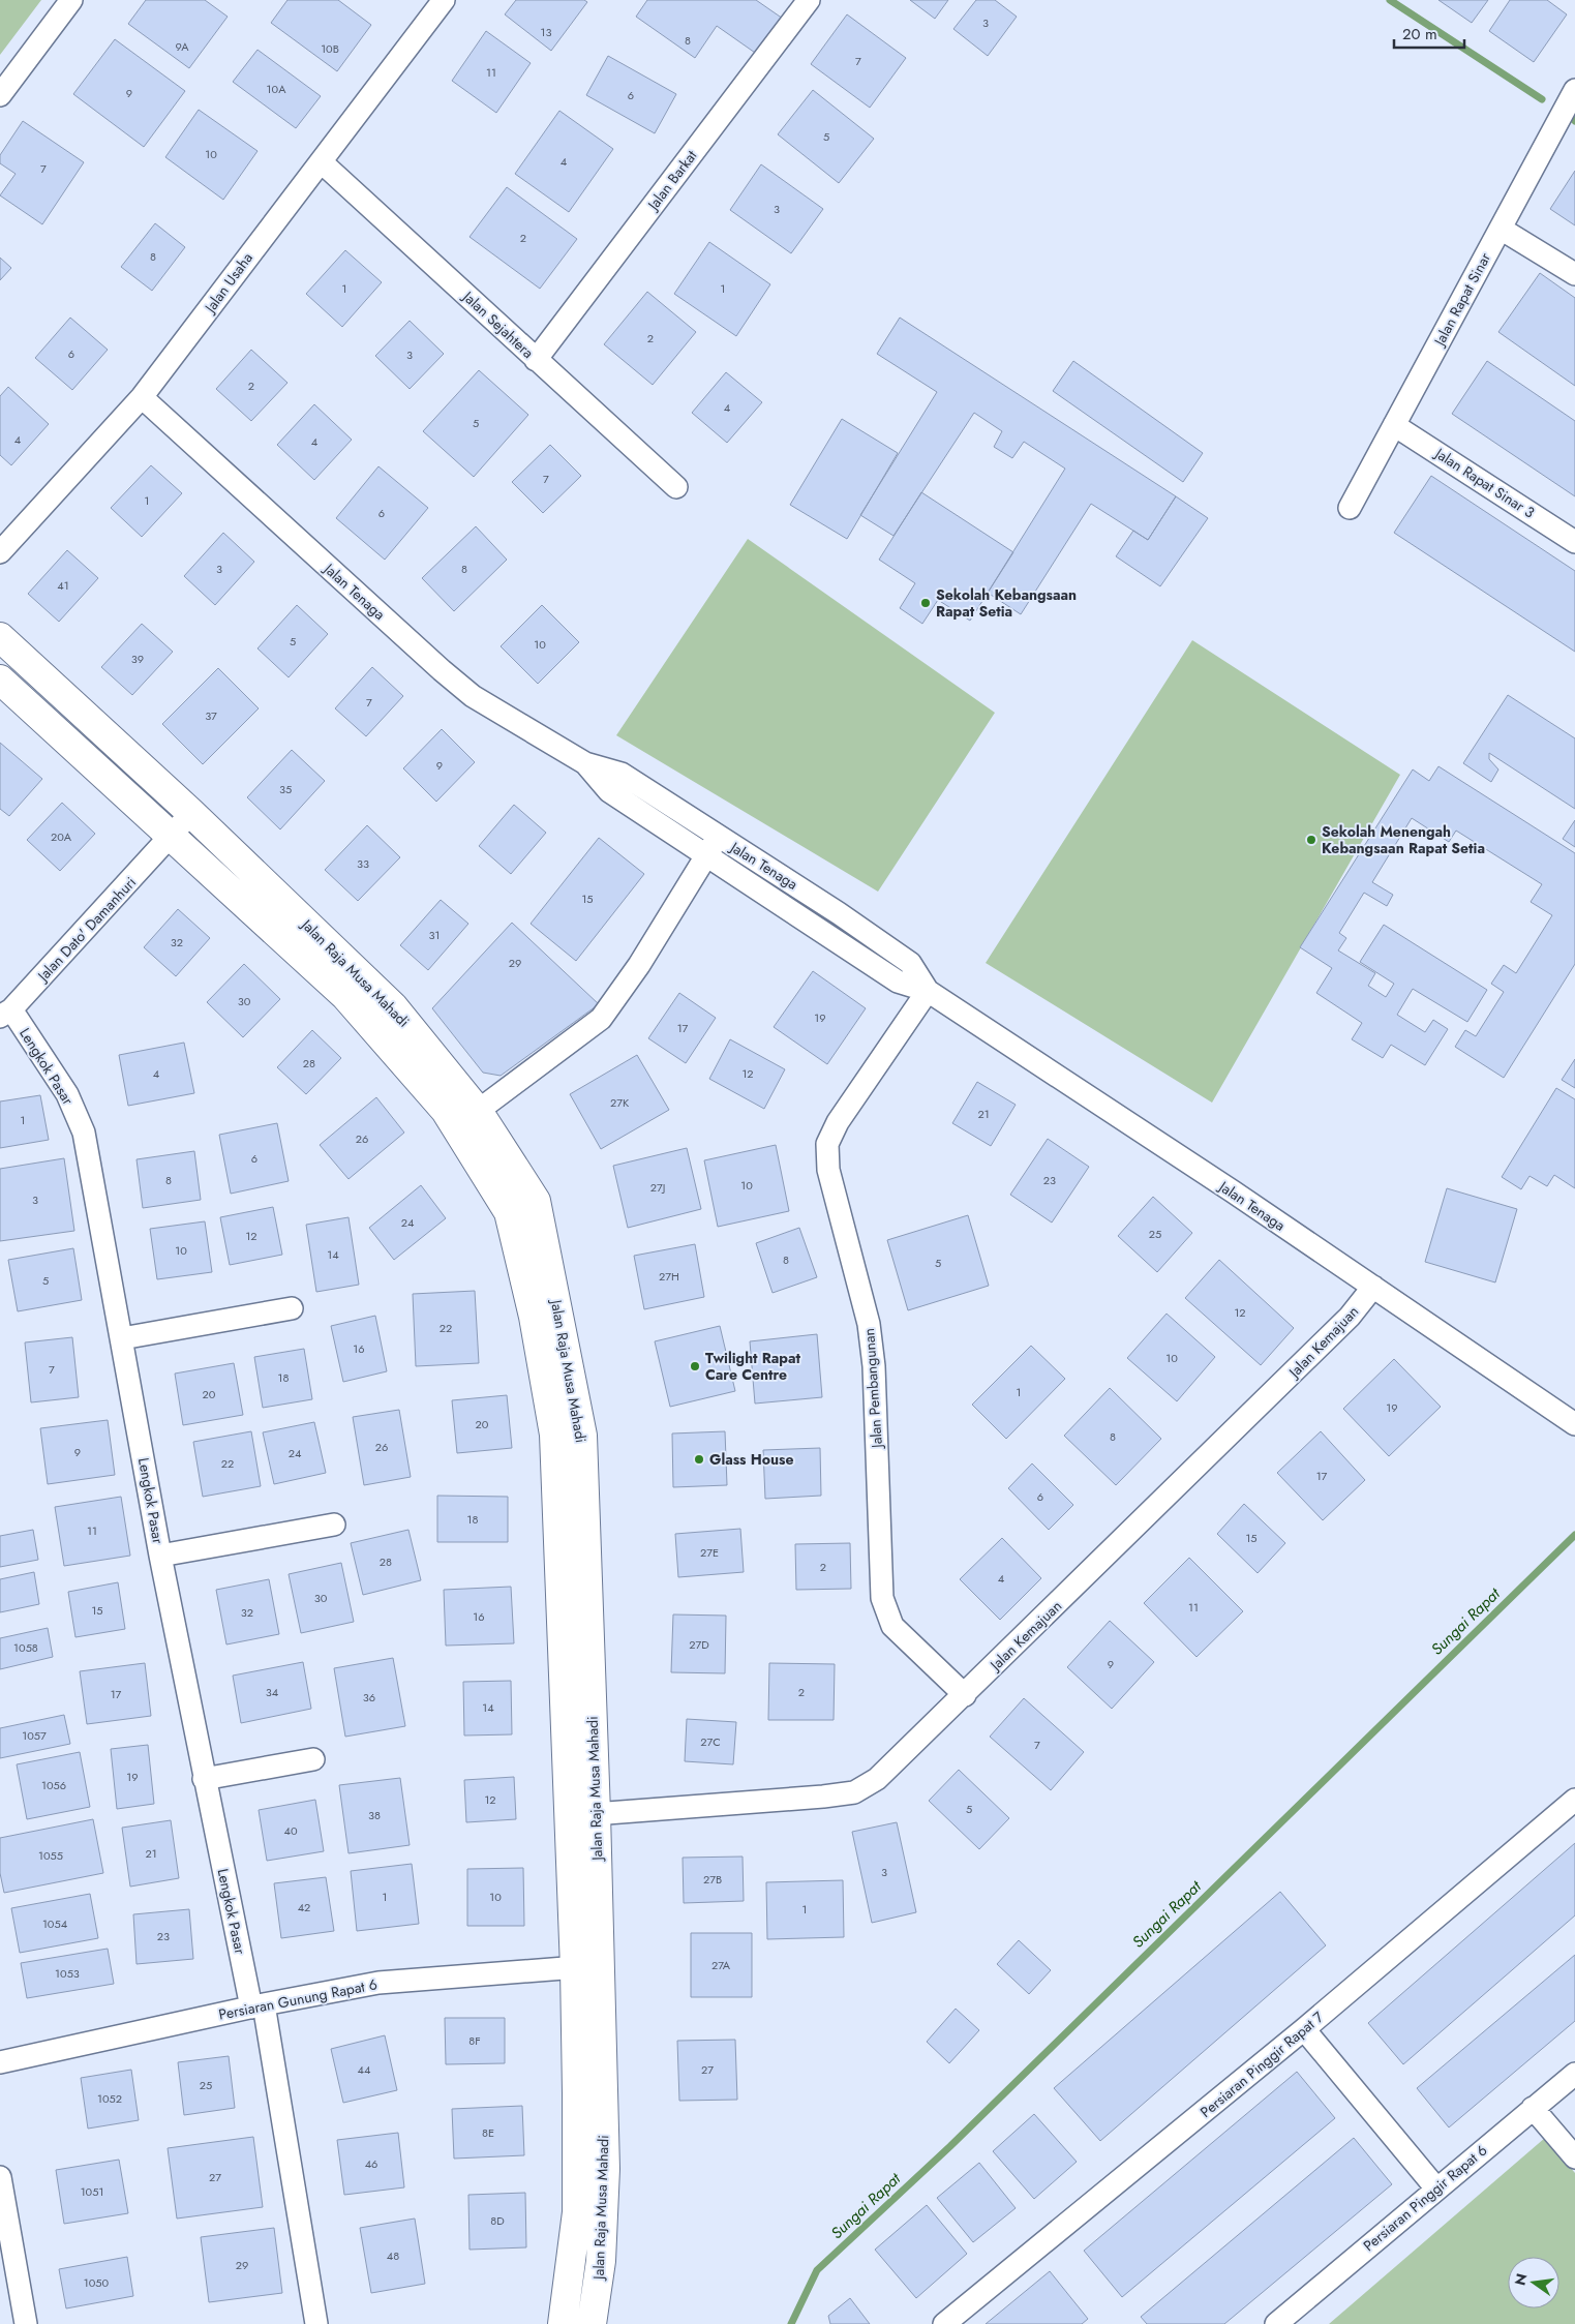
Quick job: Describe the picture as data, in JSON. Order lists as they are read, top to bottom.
{
  "streets": {
    "main road": ["Jalan Raja Musa Mahadi"],
    "street": [
      "Jalan Barkat",
      "Jalan Usaha",
      "Jalan Rapat Sinar",
      "Jalan Sejahtera",
      "Jalan Rapat Sinar 3",
      "Jalan Tenaga",
      "Jalan Dato' Damanhuri",
      "Lengkok Pasar",
      "Jalan Kemajuan",
      "Jalan Pembangunan",
      "Persiaran Gunung Rapat 6",
      "Persiaran Pinggir Rapat 7",
      "Persiaran Pinggir Rapat 6"
    ]
  },
  "crossings": [
    ["Jalan Barkat", "Jalan Sejahtera"],
    ["Jalan Usaha", "Jalan Sejahtera"],
    ["Jalan Usaha", "Jalan Tenaga"],
    ["Jalan Rapat Sinar", "Jalan Rapat Sinar 3"],
    ["Jalan Tenaga", "Jalan Kemajuan"],
    ["Jalan Tenaga", "Jalan Pembangunan"],
    ["Jalan Dato' Damanhuri", "Jalan Raja Musa Mahadi"],
    ["Jalan Dato' Damanhuri", "Lengkok Pasar"],
    ["Jalan Raja Musa Mahadi", "Jalan Kemajuan"],
    ["Jalan Raja Musa Mahadi", "Persiaran Gunung Rapat 6"],
    ["Lengkok Pasar", "Persiaran Gunung Rapat 6"],
    ["Jalan Kemajuan", "Jalan Pembangunan"]
  ],
  "water": ["Sungai Rapat"],
  "places": [
    "Sekolah Kebangsaan Rapat Setia",
    "Sekolah Menengah Kebangsaan Rapat Setia",
    "Twilight Rapat Care Centre",
    "Glass House"
  ],
  "house_numbers": [
    "3",
    "13",
    "8",
    "9A",
    "10B",
    "7",
    "11",
    "10A",
    "9",
    "6",
    "5",
    "10",
    "4",
    "7",
    "3",
    "2",
    "8",
    "1",
    "1",
    "2",
    "6",
    "3",
    "2",
    "4",
    "5",
    "4",
    "4",
    "7",
    "1",
    "6",
    "3",
    "8",
    "41",
    "5",
    "10",
    "39",
    "7",
    "37",
    "9",
    "35",
    "20A",
    "33",
    "15",
    "31",
    "32",
    "29",
    "30",
    "19",
    "17",
    "28",
    "4",
    "12",
    "27K",
    "21",
    "1",
    "26",
    "6",
    "8",
    "23",
    "10",
    "27J",
    "3",
    "24",
    "25",
    "12",
    "10",
    "14",
    "8",
    "5",
    "27H",
    "5",
    "12",
    "22",
    "16",
    "10",
    "7",
    "18",
    "1",
    "20",
    "19",
    "20",
    "8",
    "26",
    "9",
    "24",
    "22",
    "17",
    "6",
    "18",
    "11",
    "15",
    "27E",
    "28",
    "2",
    "4",
    "30",
    "11",
    "15",
    "32",
    "16",
    "27D",
    "1058",
    "9",
    "34",
    "2",
    "17",
    "36",
    "14",
    "1057",
    "27C",
    "7",
    "19",
    "1056",
    "12",
    "5",
    "38",
    "40",
    "21",
    "1055",
    "3",
    "27B",
    "1",
    "10",
    "42",
    "1",
    "1054",
    "23",
    "27A",
    "1053",
    "8F",
    "44",
    "27",
    "25",
    "1052",
    "8E",
    "46",
    "27",
    "1051",
    "8D",
    "48",
    "29",
    "1050"
  ],
  "scale_bar": "20 m",
  "north": "left"
}
